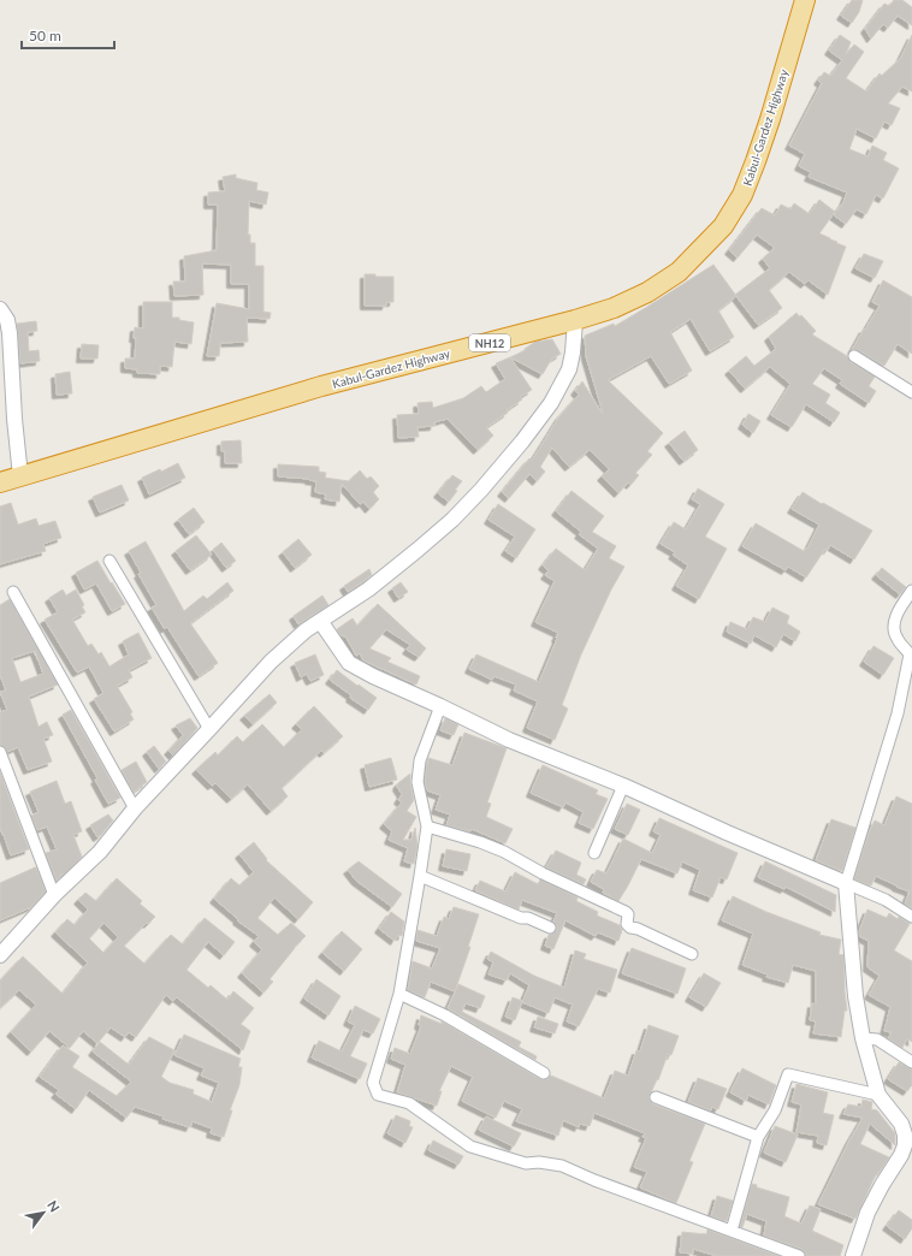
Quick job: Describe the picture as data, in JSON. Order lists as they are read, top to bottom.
{
  "streets": {
    "highway": ["Kabul-Gardez Highway", "NH12"]
  },
  "scale_bar": "50 m",
  "north": "top right"
}
